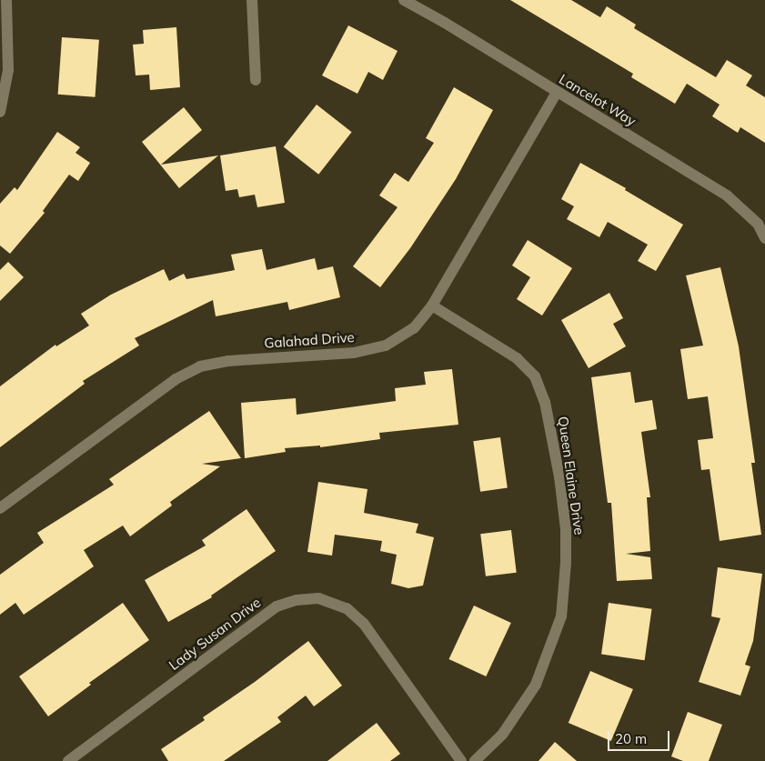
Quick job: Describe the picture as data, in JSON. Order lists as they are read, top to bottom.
{
  "streets": {
    "street": [
      "Lancelot Way",
      "Galahad Drive",
      "Queen Elaine Drive",
      "Lady Susan Drive"
    ]
  },
  "crossings": [
    ["Lancelot Way", "Galahad Drive"],
    ["Galahad Drive", "Queen Elaine Drive"]
  ],
  "scale_bar": "20 m"
}
